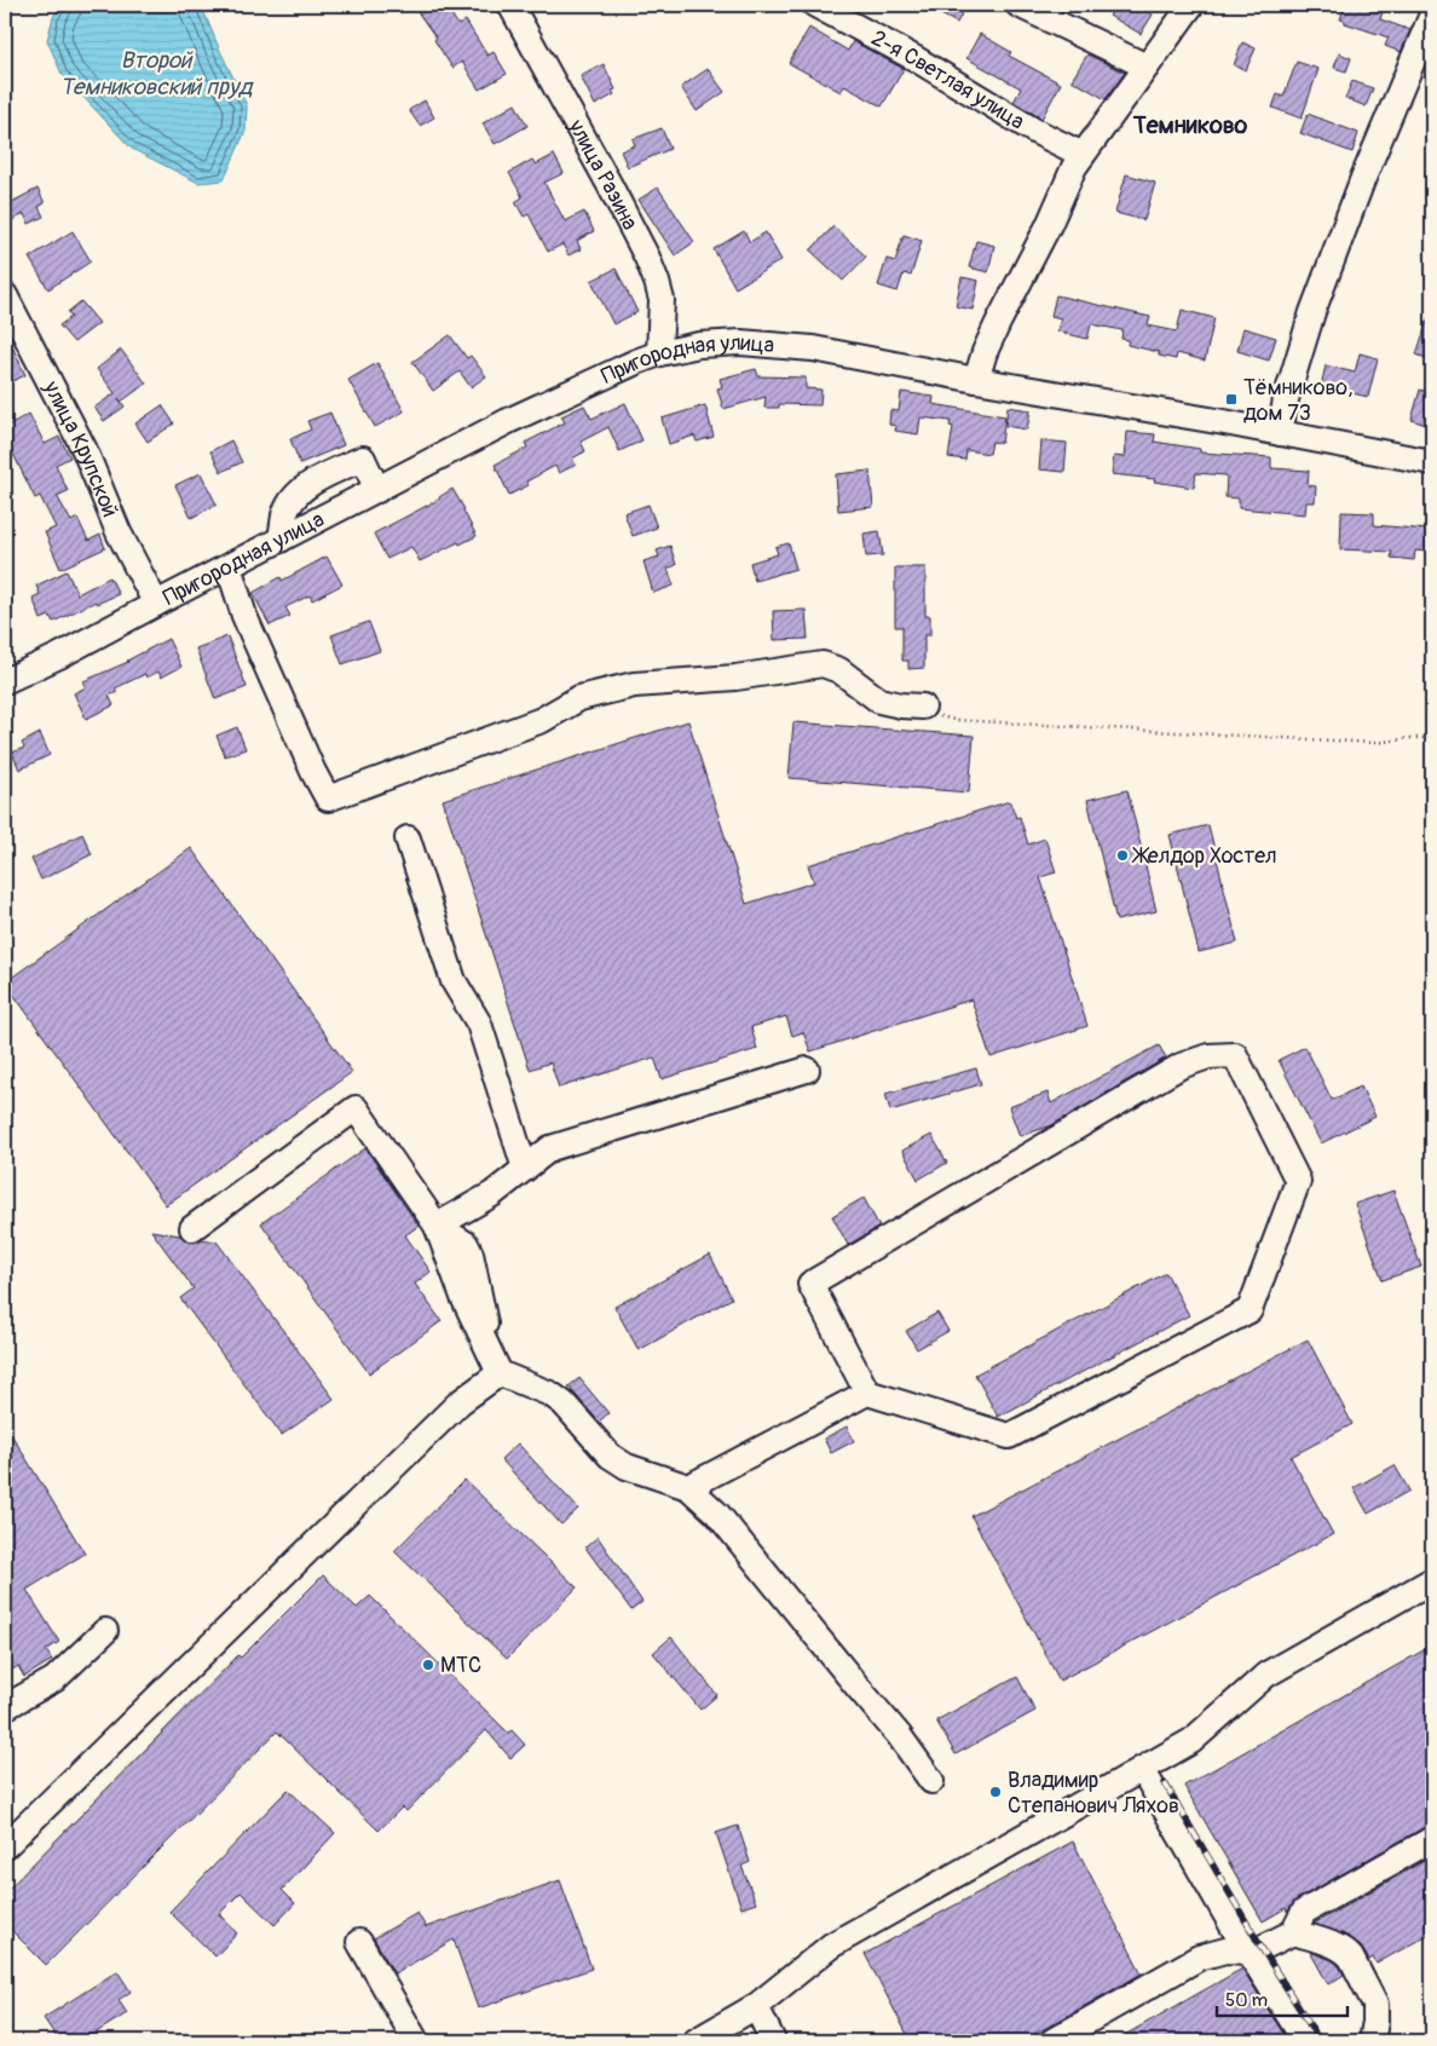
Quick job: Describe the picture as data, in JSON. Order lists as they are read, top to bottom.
{
  "streets": {
    "street": [
      "2-я Светлая улица",
      "улица Разина",
      "Пригородная улица",
      "улица Крупской"
    ]
  },
  "crossings": [
    ["улица Разина", "Пригородная улица"],
    ["Пригородная улица", "улица Крупской"]
  ],
  "districts": ["Темниково"],
  "water": ["Второй Темниковский пруд"],
  "places": {
    "transit": ["Тёмниково, дом 73"],
    "other": ["Желдор Хостел", "МТС", "Владимир Степанович Ляхов"]
  },
  "scale_bar": "50 m"
}
